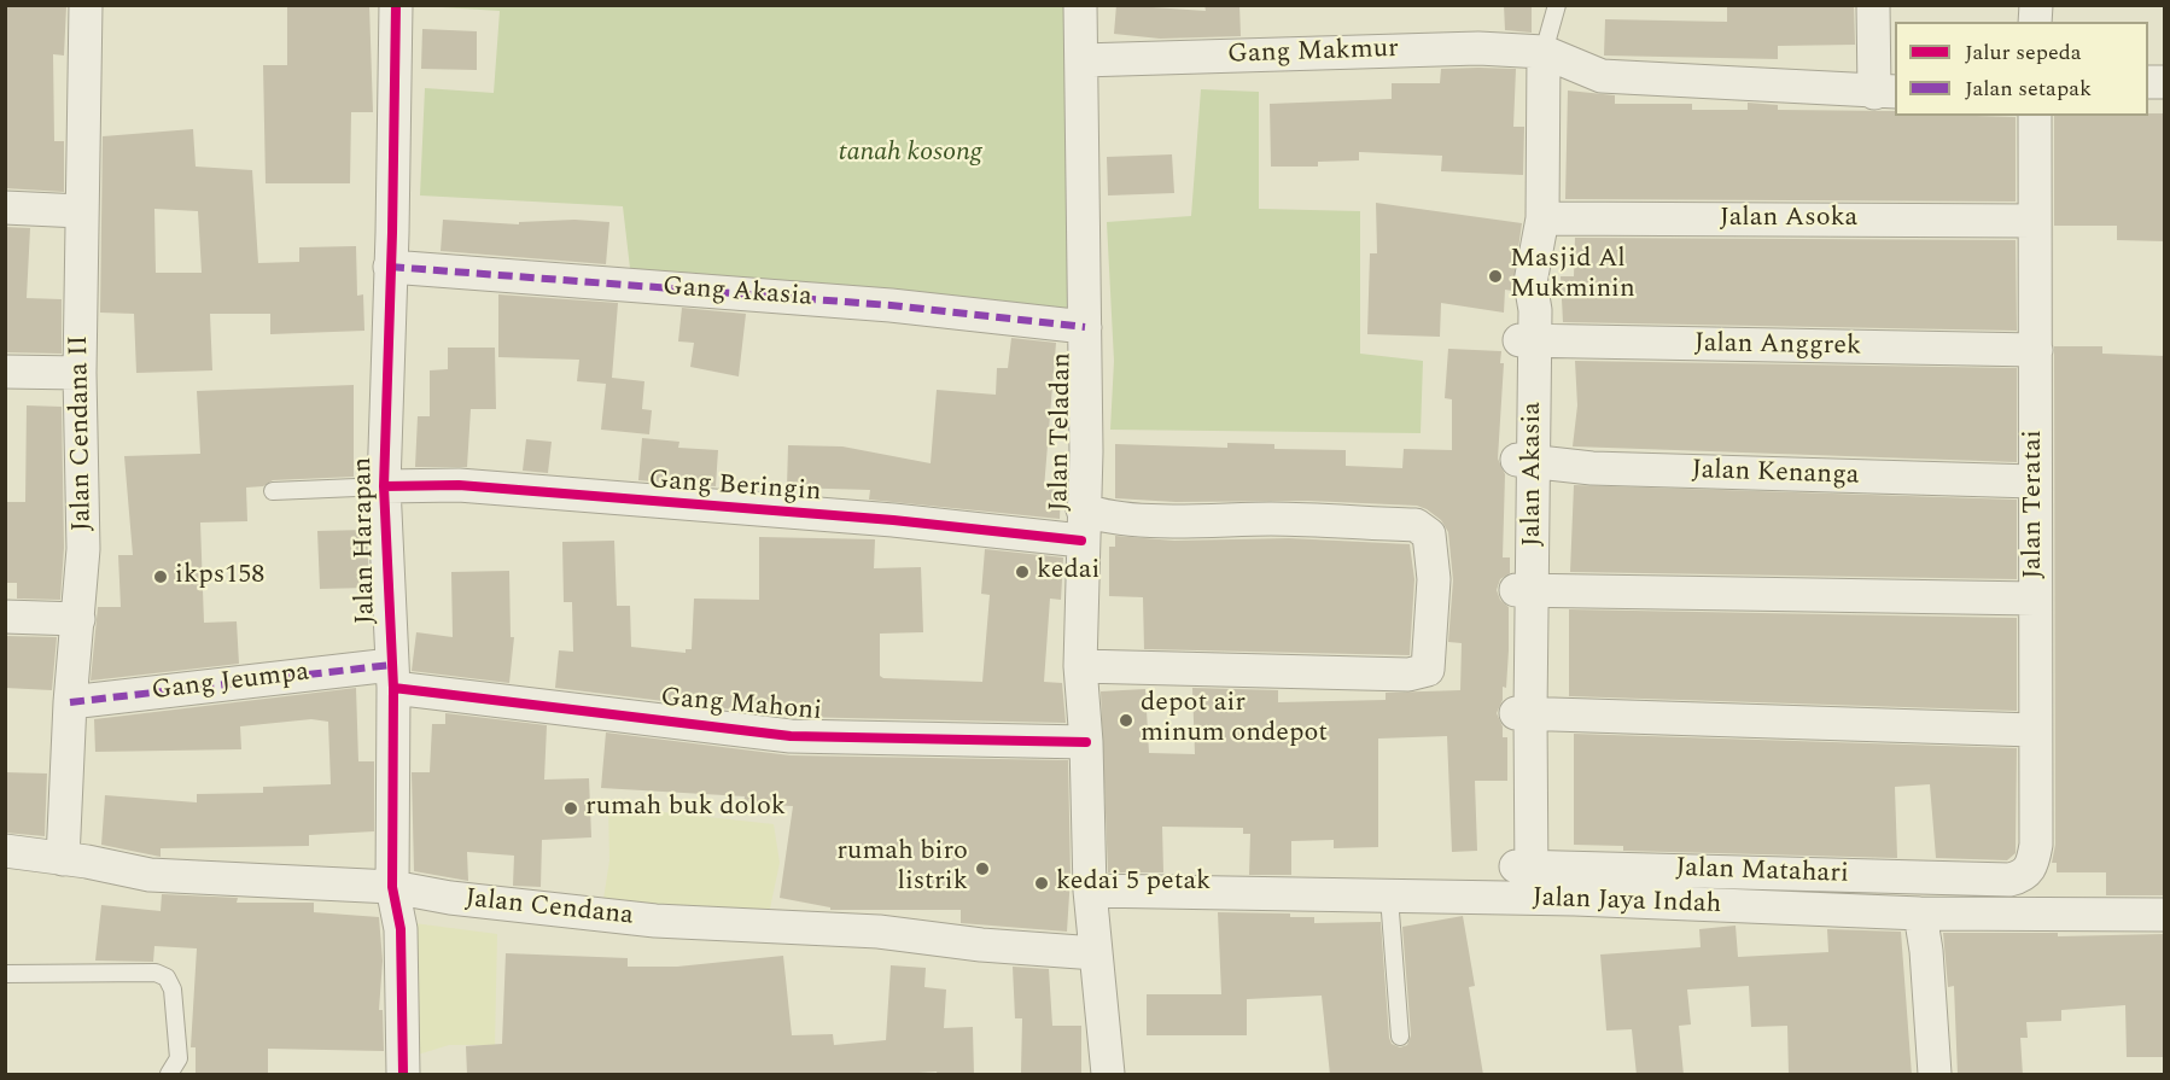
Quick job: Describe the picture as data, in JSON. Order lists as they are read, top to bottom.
{
  "streets": {
    "street": [
      "Gang Makmur",
      "Jalan Asoka",
      "Gang Akasia",
      "Jalan Anggrek",
      "Jalan Teladan",
      "Jalan Cendana II",
      "Jalan Akasia",
      "Jalan Kenanga",
      "Gang Beringin",
      "Jalan Teratai",
      "Jalan Harapan",
      "Gang Jeumpa",
      "Gang Mahoni",
      "Jalan Matahari",
      "Jalan Jaya Indah",
      "Jalan Cendana"
    ]
  },
  "crossings": [
    ["Gang Makmur", "Jalan Teladan"],
    ["Gang Makmur", "Jalan Akasia"],
    ["Jalan Asoka", "Jalan Akasia"],
    ["Jalan Asoka", "Jalan Teratai"],
    ["Gang Akasia", "Jalan Teladan"],
    ["Gang Akasia", "Jalan Harapan"],
    ["Jalan Anggrek", "Jalan Akasia"],
    ["Jalan Anggrek", "Jalan Teratai"],
    ["Jalan Teladan", "Gang Beringin"],
    ["Jalan Teladan", "Gang Mahoni"],
    ["Jalan Teladan", "Jalan Jaya Indah"],
    ["Jalan Teladan", "Jalan Cendana"],
    ["Jalan Cendana II", "Gang Jeumpa"],
    ["Jalan Cendana II", "Jalan Cendana"],
    ["Jalan Akasia", "Jalan Kenanga"],
    ["Jalan Akasia", "Jalan Matahari"],
    ["Jalan Akasia", "Jalan Jaya Indah"],
    ["Jalan Kenanga", "Jalan Teratai"],
    ["Gang Beringin", "Jalan Harapan"],
    ["Jalan Teratai", "Jalan Matahari"],
    ["Jalan Harapan", "Gang Jeumpa"],
    ["Jalan Harapan", "Gang Mahoni"],
    ["Jalan Harapan", "Jalan Cendana"],
    ["Gang Jeumpa", "Gang Mahoni"],
    ["Jalan Matahari", "Jalan Jaya Indah"]
  ],
  "parks": ["tanah kosong"],
  "places": [
    "Masjid Al Mukminin",
    "kedai",
    "ikps158",
    "depot air minum ondepot",
    "rumah buk dolok",
    "rumah biro listrik",
    "kedai 5 petak"
  ],
  "legend": ["Jalur sepeda", "Jalan setapak"]
}
